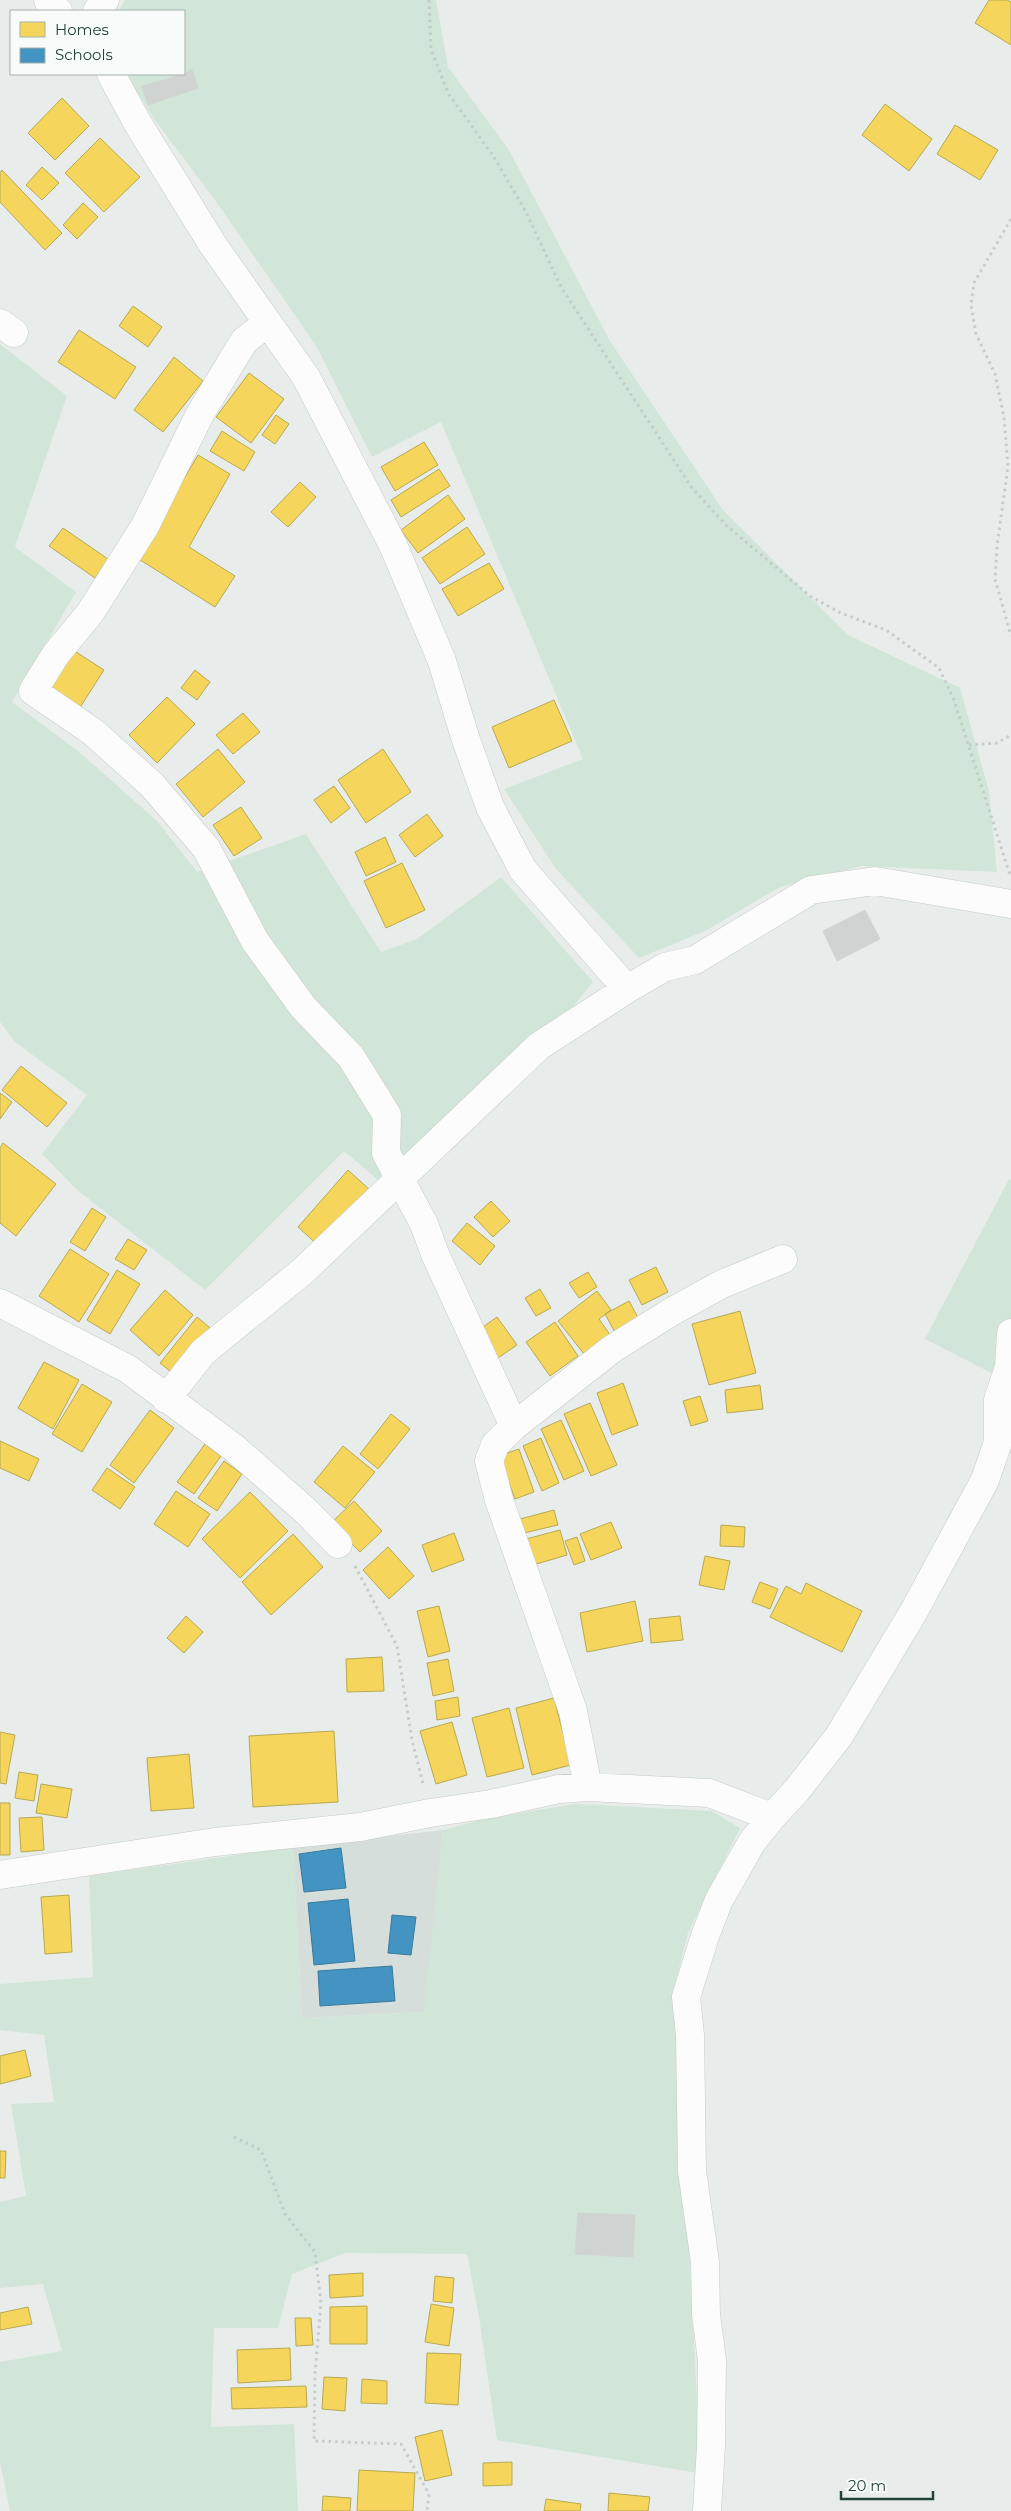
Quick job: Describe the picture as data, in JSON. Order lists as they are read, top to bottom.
{
  "legend": ["Homes", "Schools"],
  "scale_bar": "20 m"
}
